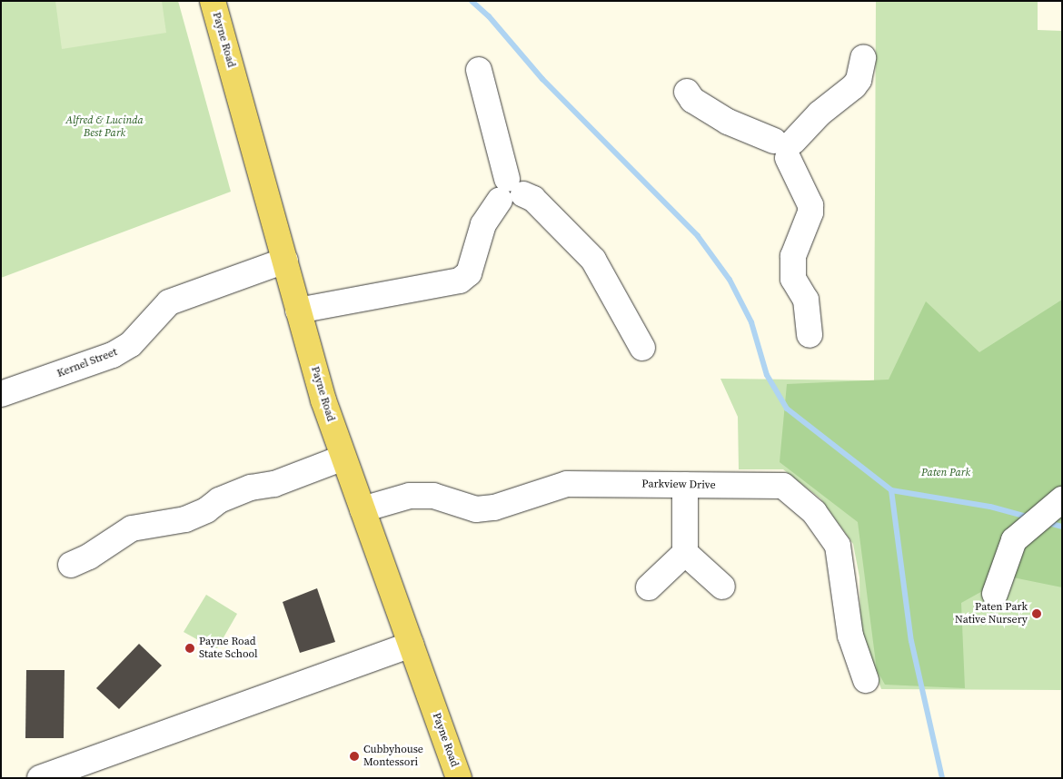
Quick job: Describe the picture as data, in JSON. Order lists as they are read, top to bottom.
{
  "streets": {
    "main road": ["Payne Road"],
    "street": ["Kernel Street", "Parkview Drive"]
  },
  "crossings": [
    ["Payne Road", "Kernel Street"],
    ["Payne Road", "Parkview Drive"]
  ],
  "parks": ["Alfred & Lucinda Best Park", "Paten Park"],
  "places": ["Paten Park Native Nursery", "Payne Road State School", "Cubbyhouse Montessori"]
}
